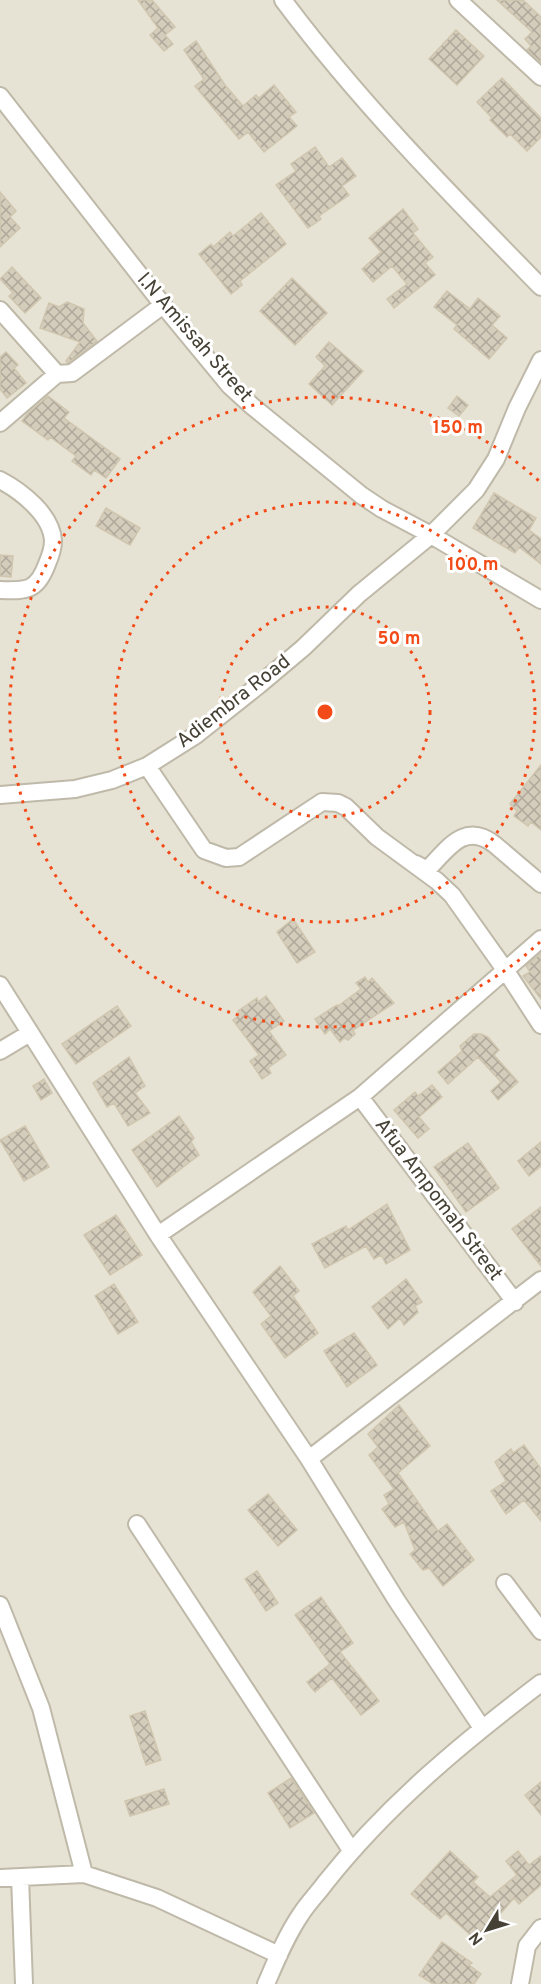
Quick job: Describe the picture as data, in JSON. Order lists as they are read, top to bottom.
{
  "streets": {
    "street": ["I.N Amissah Street", "Adiembra Road", "Afua Ampomah Street"]
  },
  "crossings": [
    ["I.N Amissah Street", "Adiembra Road"]
  ],
  "north": "bottom left",
  "rings": ["150 m", "100 m", "50 m"]
}
